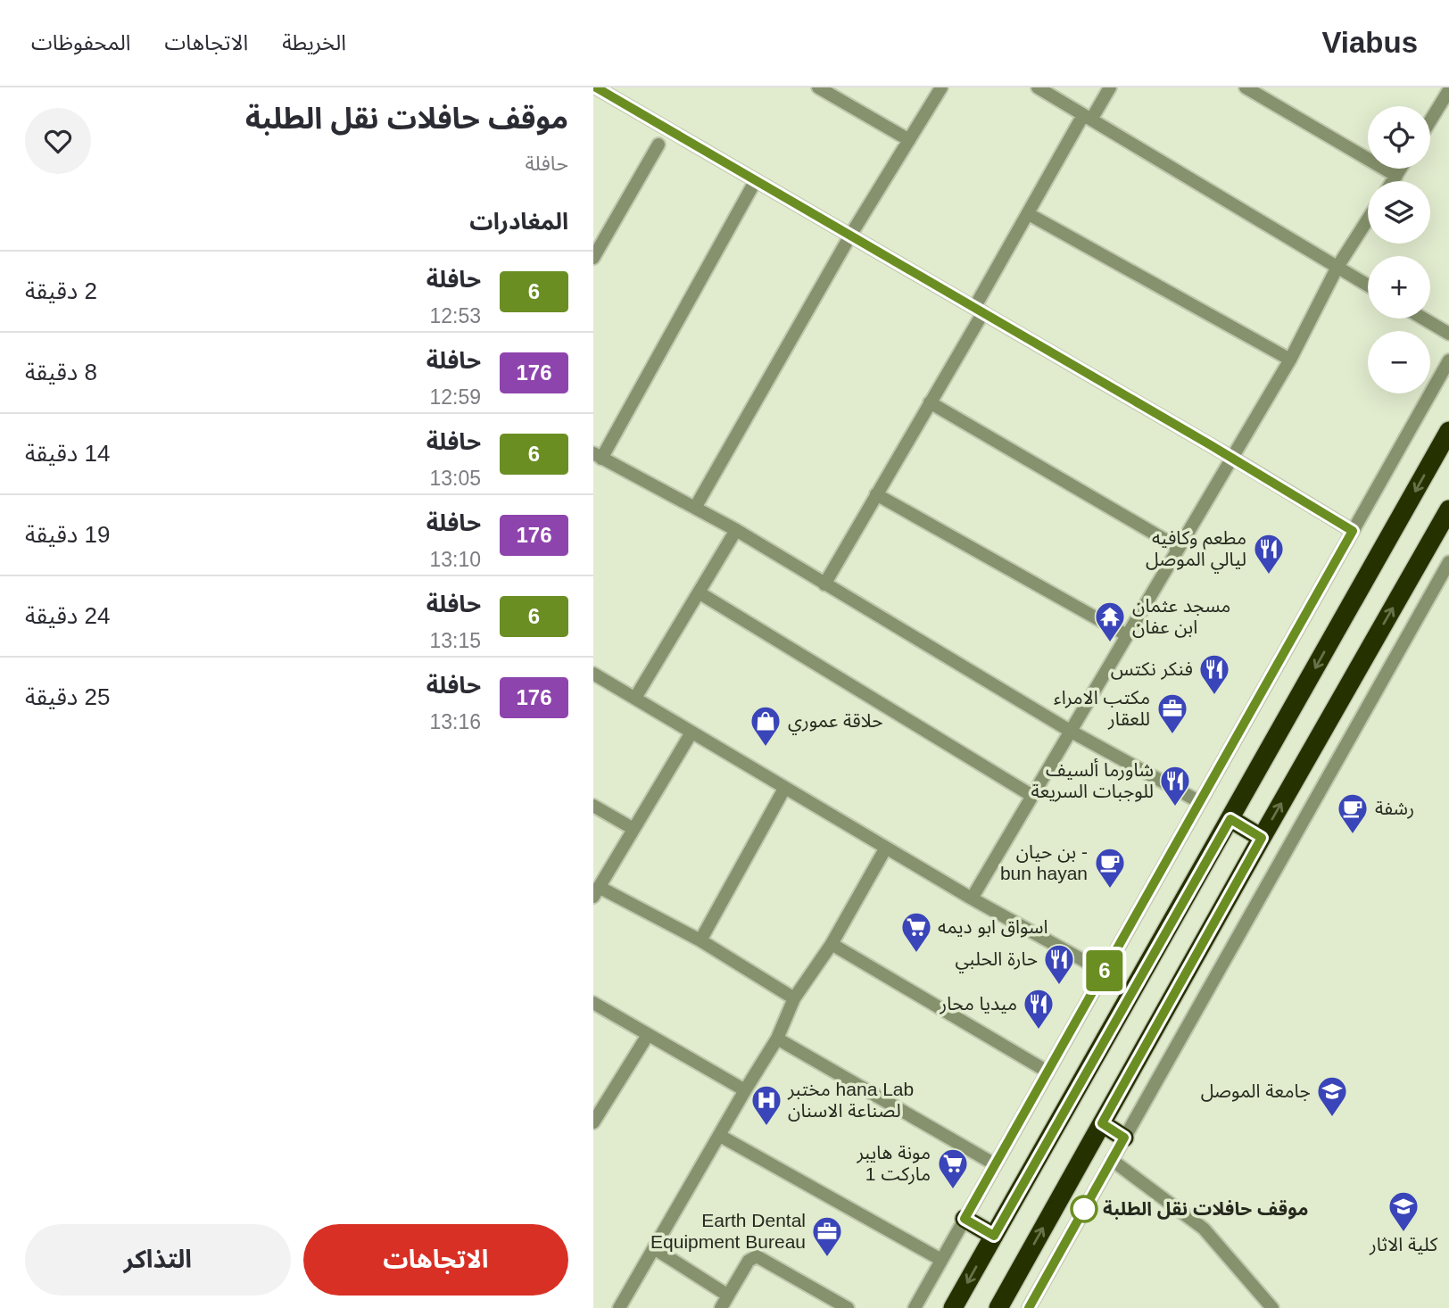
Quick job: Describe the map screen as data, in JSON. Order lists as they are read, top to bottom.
{
  "places": {
    "restaurant": [
      "مطعم وكافيه ليالي الموصل",
      "فنكر نكتس",
      "شاورما ألسيف للوجبات السريعة",
      "حارة الحلبي",
      "ميديا محار"
    ],
    "temple": ["مسجد عثمان ابن عفان"],
    "office": ["مكتب الامراء للعقار", "Earth Dental Equipment Bureau"],
    "shop": ["حلاقة عموري"],
    "cafe": ["رشفة", "بن حيان - bun hayan"],
    "supermarket": ["اسواق ابو ديمه", "مونة هايبر ماركت 1"],
    "school or university": ["جامعة الموصل", "كلية الاثار"],
    "hospital": ["مختبر hana Lab لصناعة الاسنان"],
    "other": ["موقف حافلات نقل الطلبة"]
  },
  "lines": ["bus line 6"],
  "page": {
    "header": "Viabus",
    "nav": ["الخريطة", "الاتجاهات", "المحفوظات"],
    "on_map": "6",
    "heading": [
      ["موقف حافلات نقل الطلبة", "حافلة"],
      "المغادرات"
    ],
    "map_buttons": ["+", "−"],
    "list": [
      {
        "mark": "6",
        "name": "حافلة",
        "note": "12:53",
        "value": "2 دقيقة"
      },
      {
        "mark": "176",
        "name": "حافلة",
        "note": "12:59",
        "value": "8 دقيقة"
      },
      {
        "mark": "6",
        "name": "حافلة",
        "note": "13:05",
        "value": "14 دقيقة"
      },
      {
        "mark": "176",
        "name": "حافلة",
        "note": "13:10",
        "value": "19 دقيقة"
      },
      {
        "mark": "6",
        "name": "حافلة",
        "note": "13:15",
        "value": "24 دقيقة"
      },
      {
        "mark": "176",
        "name": "حافلة",
        "note": "13:16",
        "value": "25 دقيقة"
      }
    ],
    "buttons": ["الاتجاهات", "التذاكر"]
  }
}
